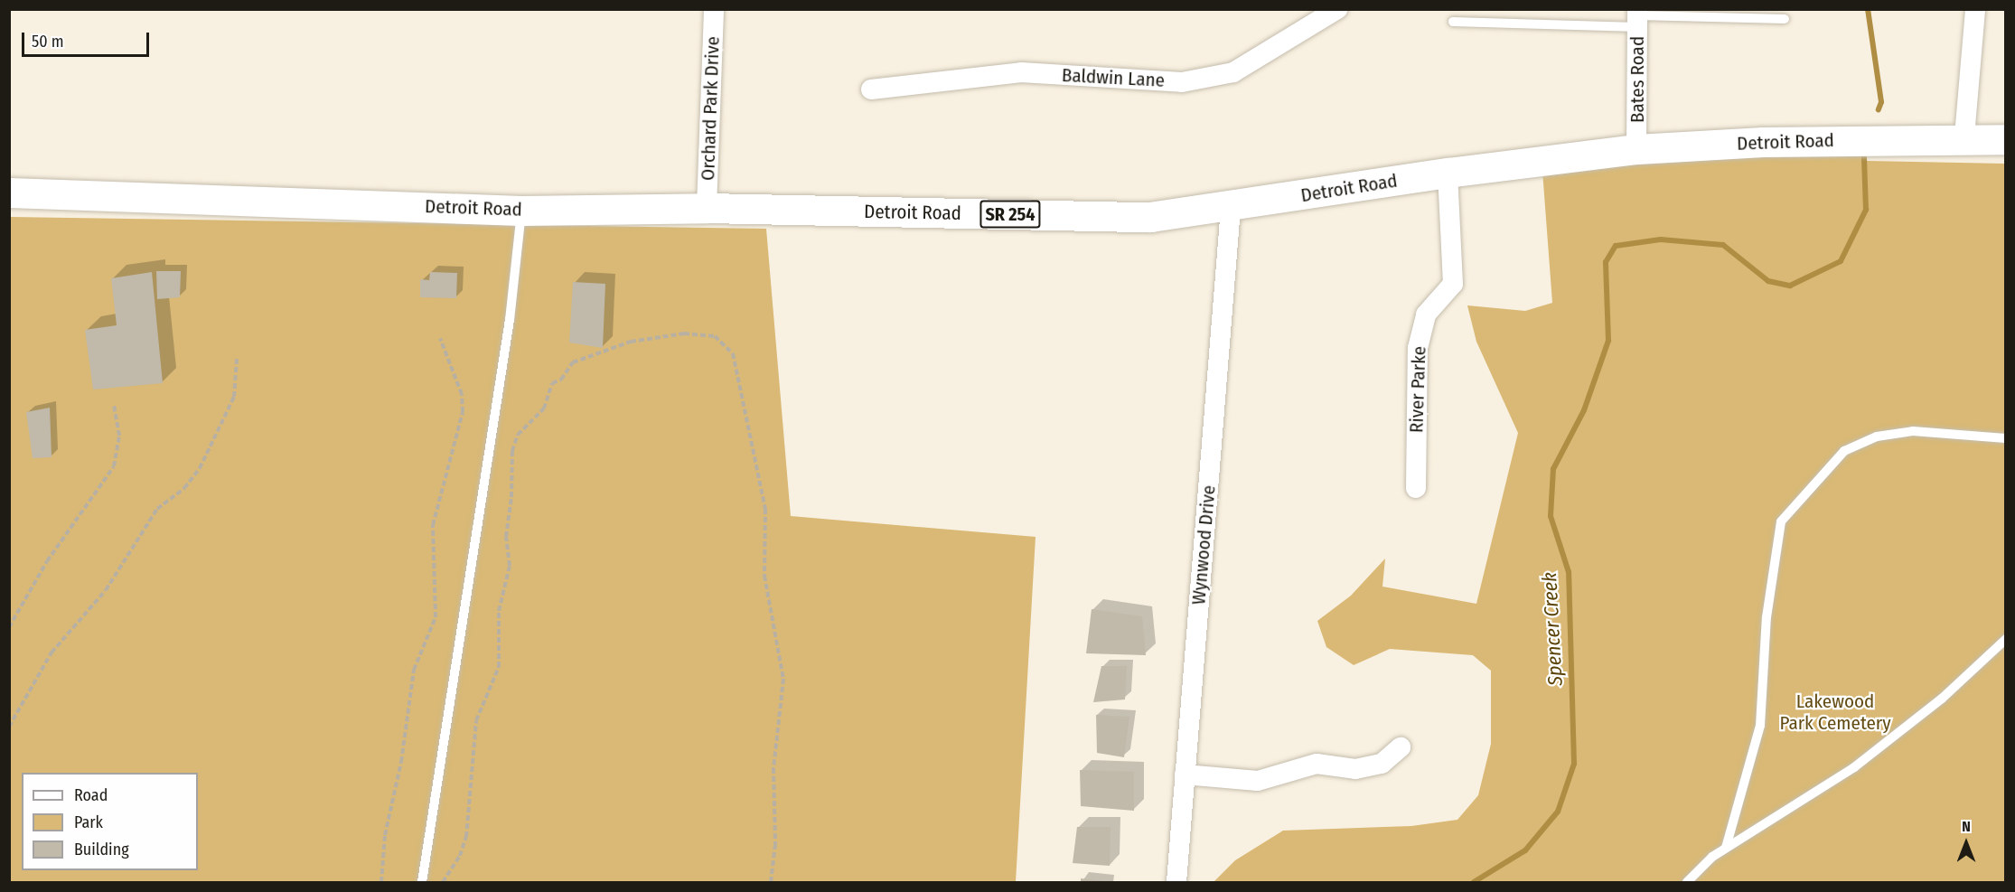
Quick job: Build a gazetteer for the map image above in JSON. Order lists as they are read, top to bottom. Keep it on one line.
{"streets":{"main road":["Detroit Road","SR 254"],"street":["Baldwin Lane","Bates Road","Orchard Park Drive","River Parke","Wynwood Drive"]},"crossings":[["Bates Road","Detroit Road"],["Orchard Park Drive","Detroit Road"],["Detroit Road","River Parke"],["Detroit Road","Wynwood Drive"]],"water":["Spencer Creek"],"parks":["Lakewood Park Cemetery"],"legend":["Road","Park","Building"],"scale_bar":"50 m","north":"top"}
